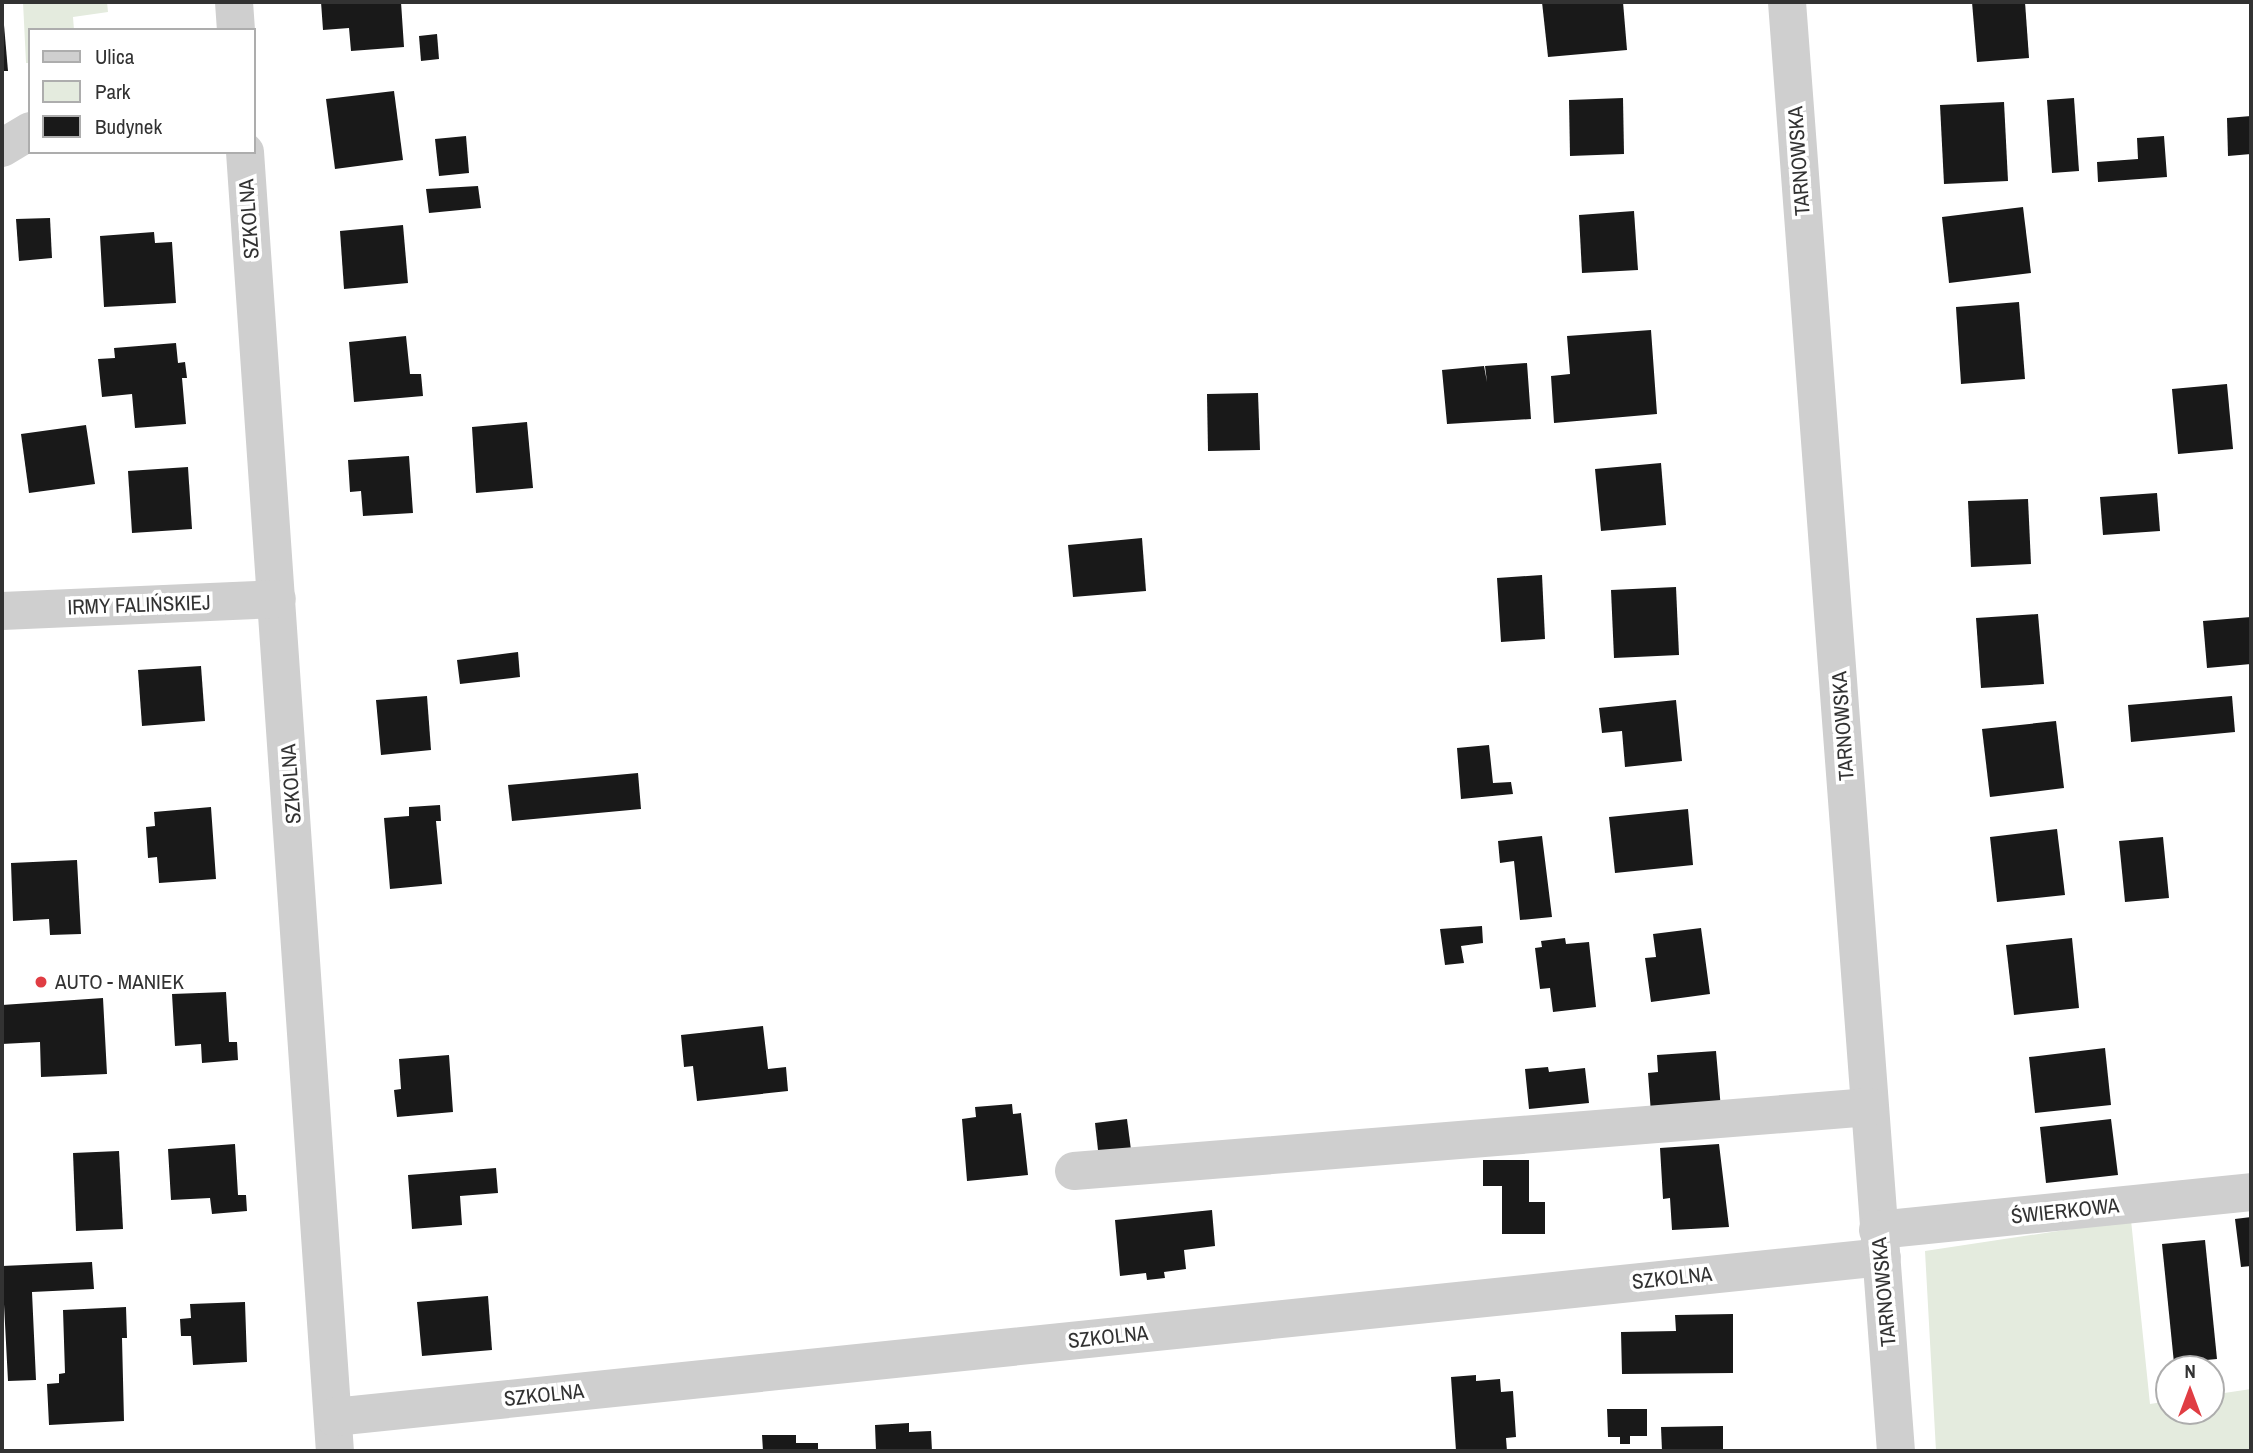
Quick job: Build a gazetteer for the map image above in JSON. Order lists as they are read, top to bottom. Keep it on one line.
{"streets":{"street":["TARNOWSKA","SZKOLNA","IRMY FALIŃSKIEJ","ŚWIERKOWA"]},"crossings":[["TARNOWSKA","SZKOLNA"],["TARNOWSKA","ŚWIERKOWA"],["SZKOLNA","IRMY FALIŃSKIEJ"],["SZKOLNA","ŚWIERKOWA"]],"places":["AUTO - MANIEK"],"legend":["Ulica","Park","Budynek"],"north":"top"}
